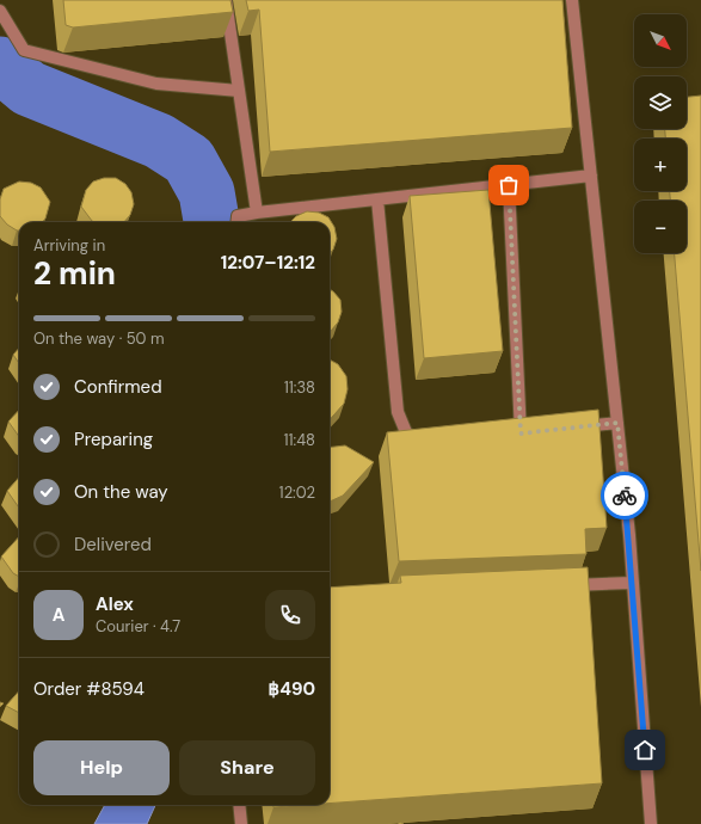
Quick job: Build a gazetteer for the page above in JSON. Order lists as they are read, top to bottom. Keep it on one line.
{"north":"bottom right","page":{"map_buttons":["+","−"],"heading":["2 min","Arriving in","12:07–12:12"],"panel":["Alex","Courier · 4.7","Order #8594","฿490"],"bar":"On the way · 50 m","list":[["Confirmed","11:38"],["Preparing","11:48"],["On the way","12:02"],"Delivered"],"round":"A","buttons":["Help","Share"]}}
